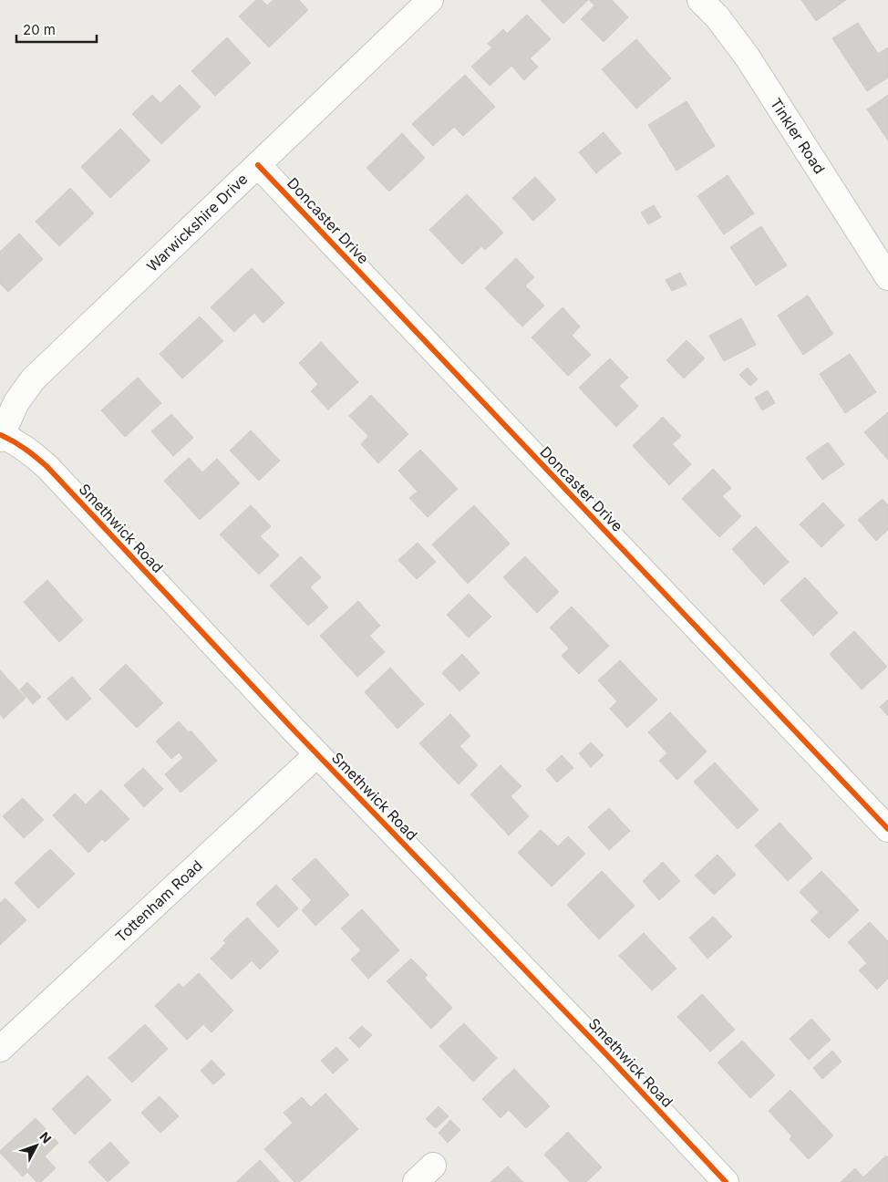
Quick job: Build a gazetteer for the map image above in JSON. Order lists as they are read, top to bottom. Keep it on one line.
{"streets":{"street":["Tinkler Road","Doncaster Drive","Warwickshire Drive","Smethwick Road","Tottenham Road"]},"crossings":[["Doncaster Drive","Warwickshire Drive"],["Warwickshire Drive","Smethwick Road"],["Smethwick Road","Tottenham Road"]],"scale_bar":"20 m","north":"top right"}
